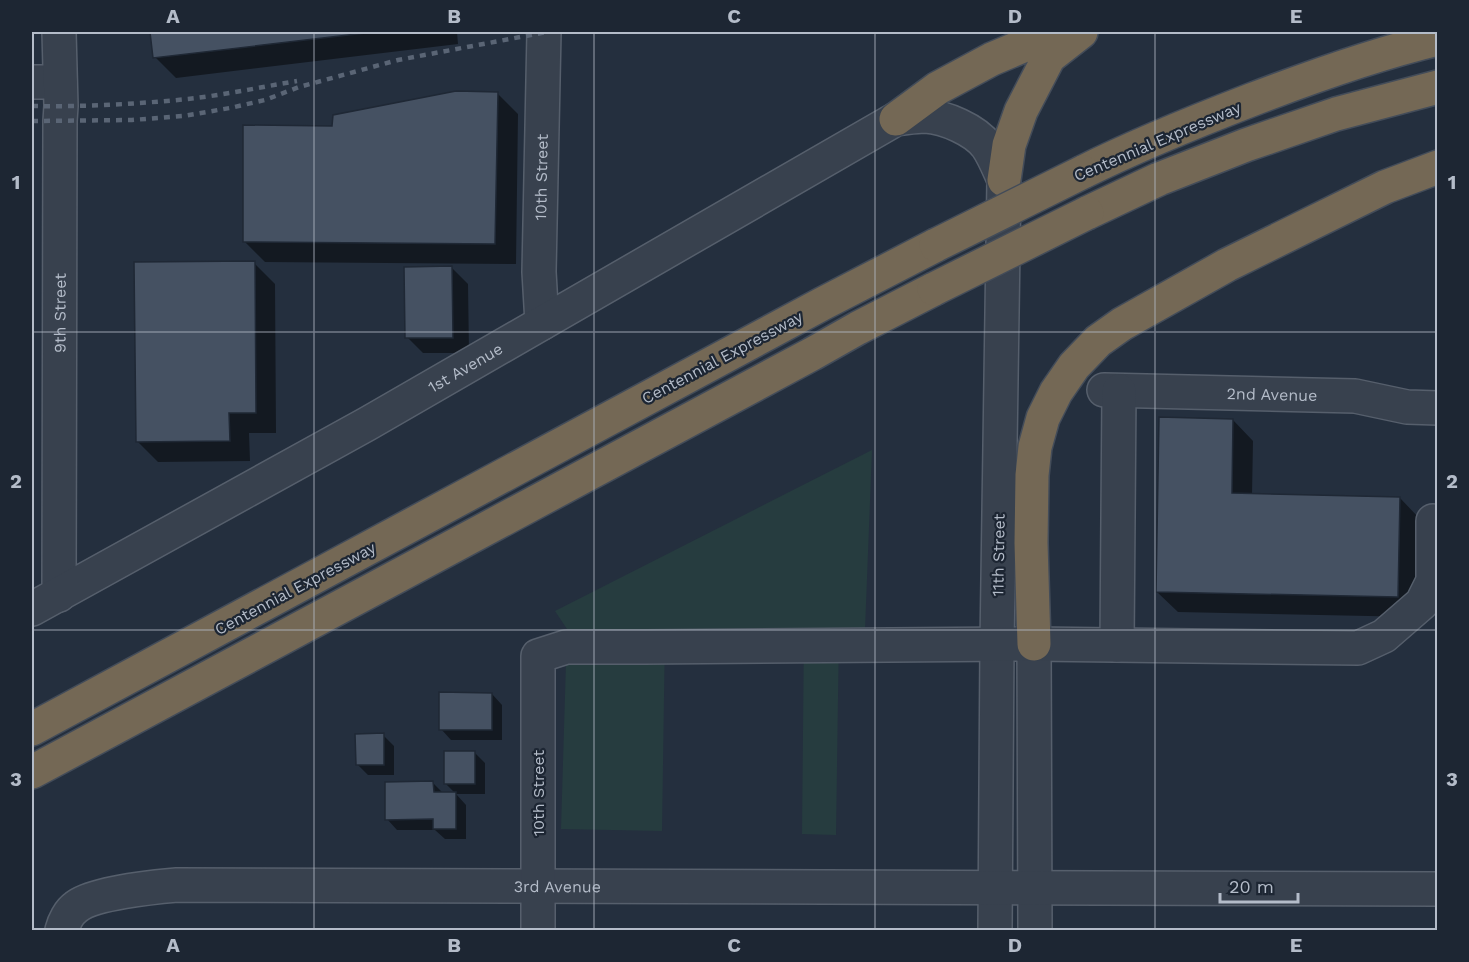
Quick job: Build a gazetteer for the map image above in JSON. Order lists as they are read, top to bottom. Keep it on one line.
{"streets":{"highway":["Centennial Expressway"],"street":["10th Street","9th Street","1st Avenue","2nd Avenue","11th Street","3rd Avenue"]},"crossings":[["10th Street","1st Avenue"],["10th Street","11th Street"],["10th Street","3rd Avenue"],["9th Street","1st Avenue"],["11th Street","3rd Avenue"]],"scale_bar":"20 m","grid":{"columns":["A","B","C","D","E"],"rows":["1","2","3"]}}
